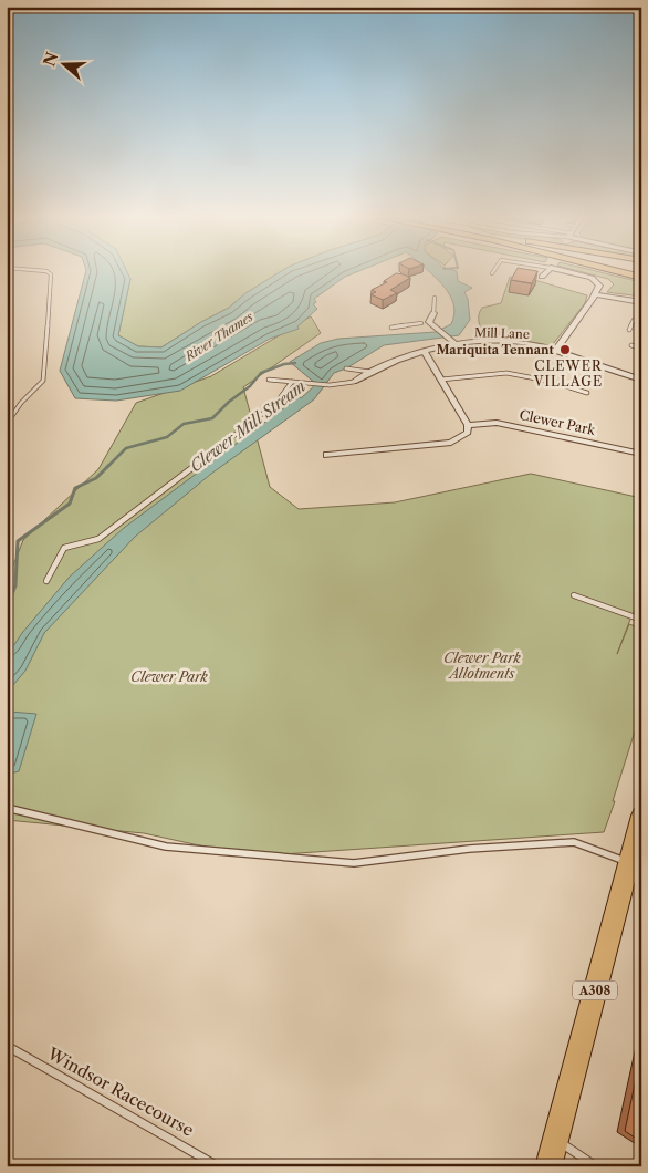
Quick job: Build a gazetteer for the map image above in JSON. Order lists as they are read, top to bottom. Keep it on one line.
{"streets":{"main road":["A308"],"street":["Mill Lane","Clewer Park"],"lane":["Windsor Racecourse"]},"districts":["CLEWER VILLAGE"],"water":["River Thames","Clewer Mill Stream"],"parks":["Clewer Park Allotments","Clewer Park"],"places":["Mariquita Tennant"],"north":"left"}
